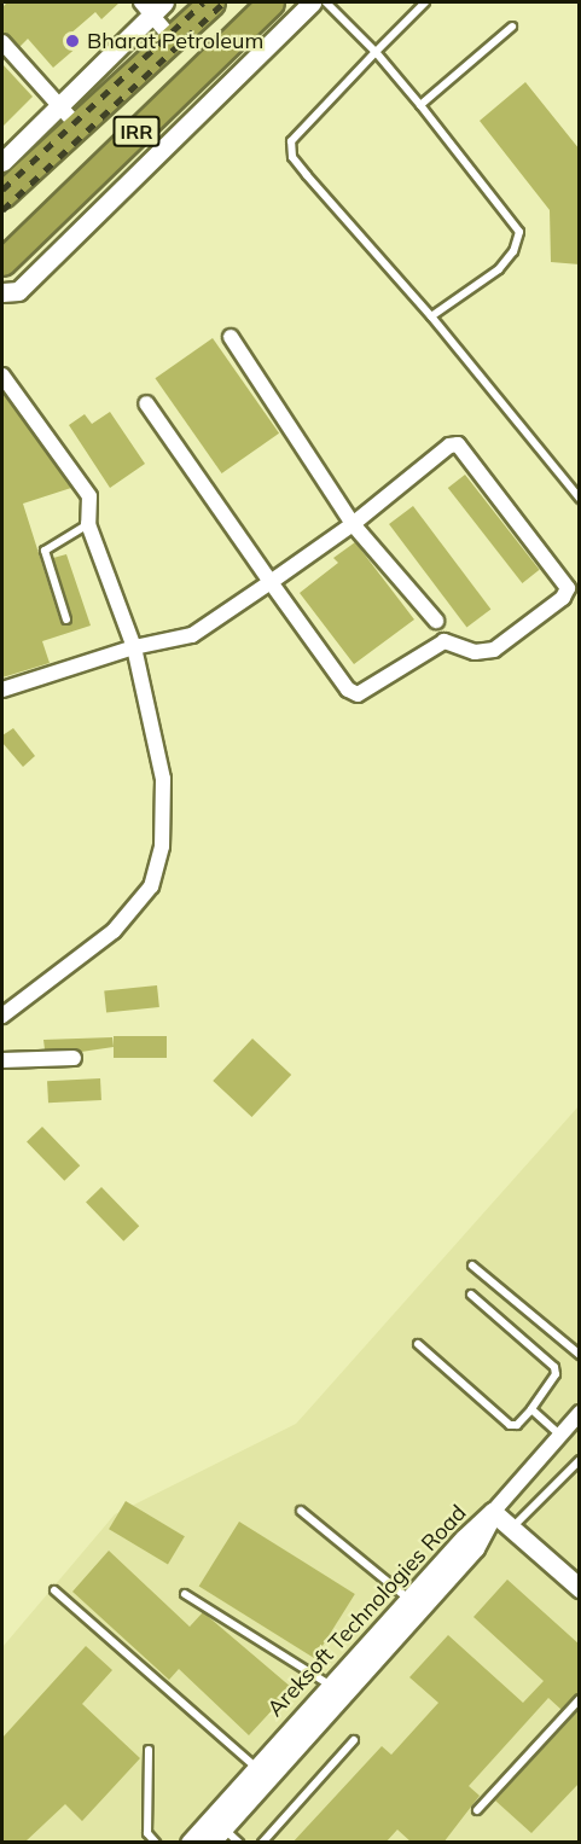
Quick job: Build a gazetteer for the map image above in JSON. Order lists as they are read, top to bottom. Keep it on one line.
{"streets":{"highway":["IRR"],"street":["Areksoft Technologies Road"]},"places":["Bharat Petroleum"]}
